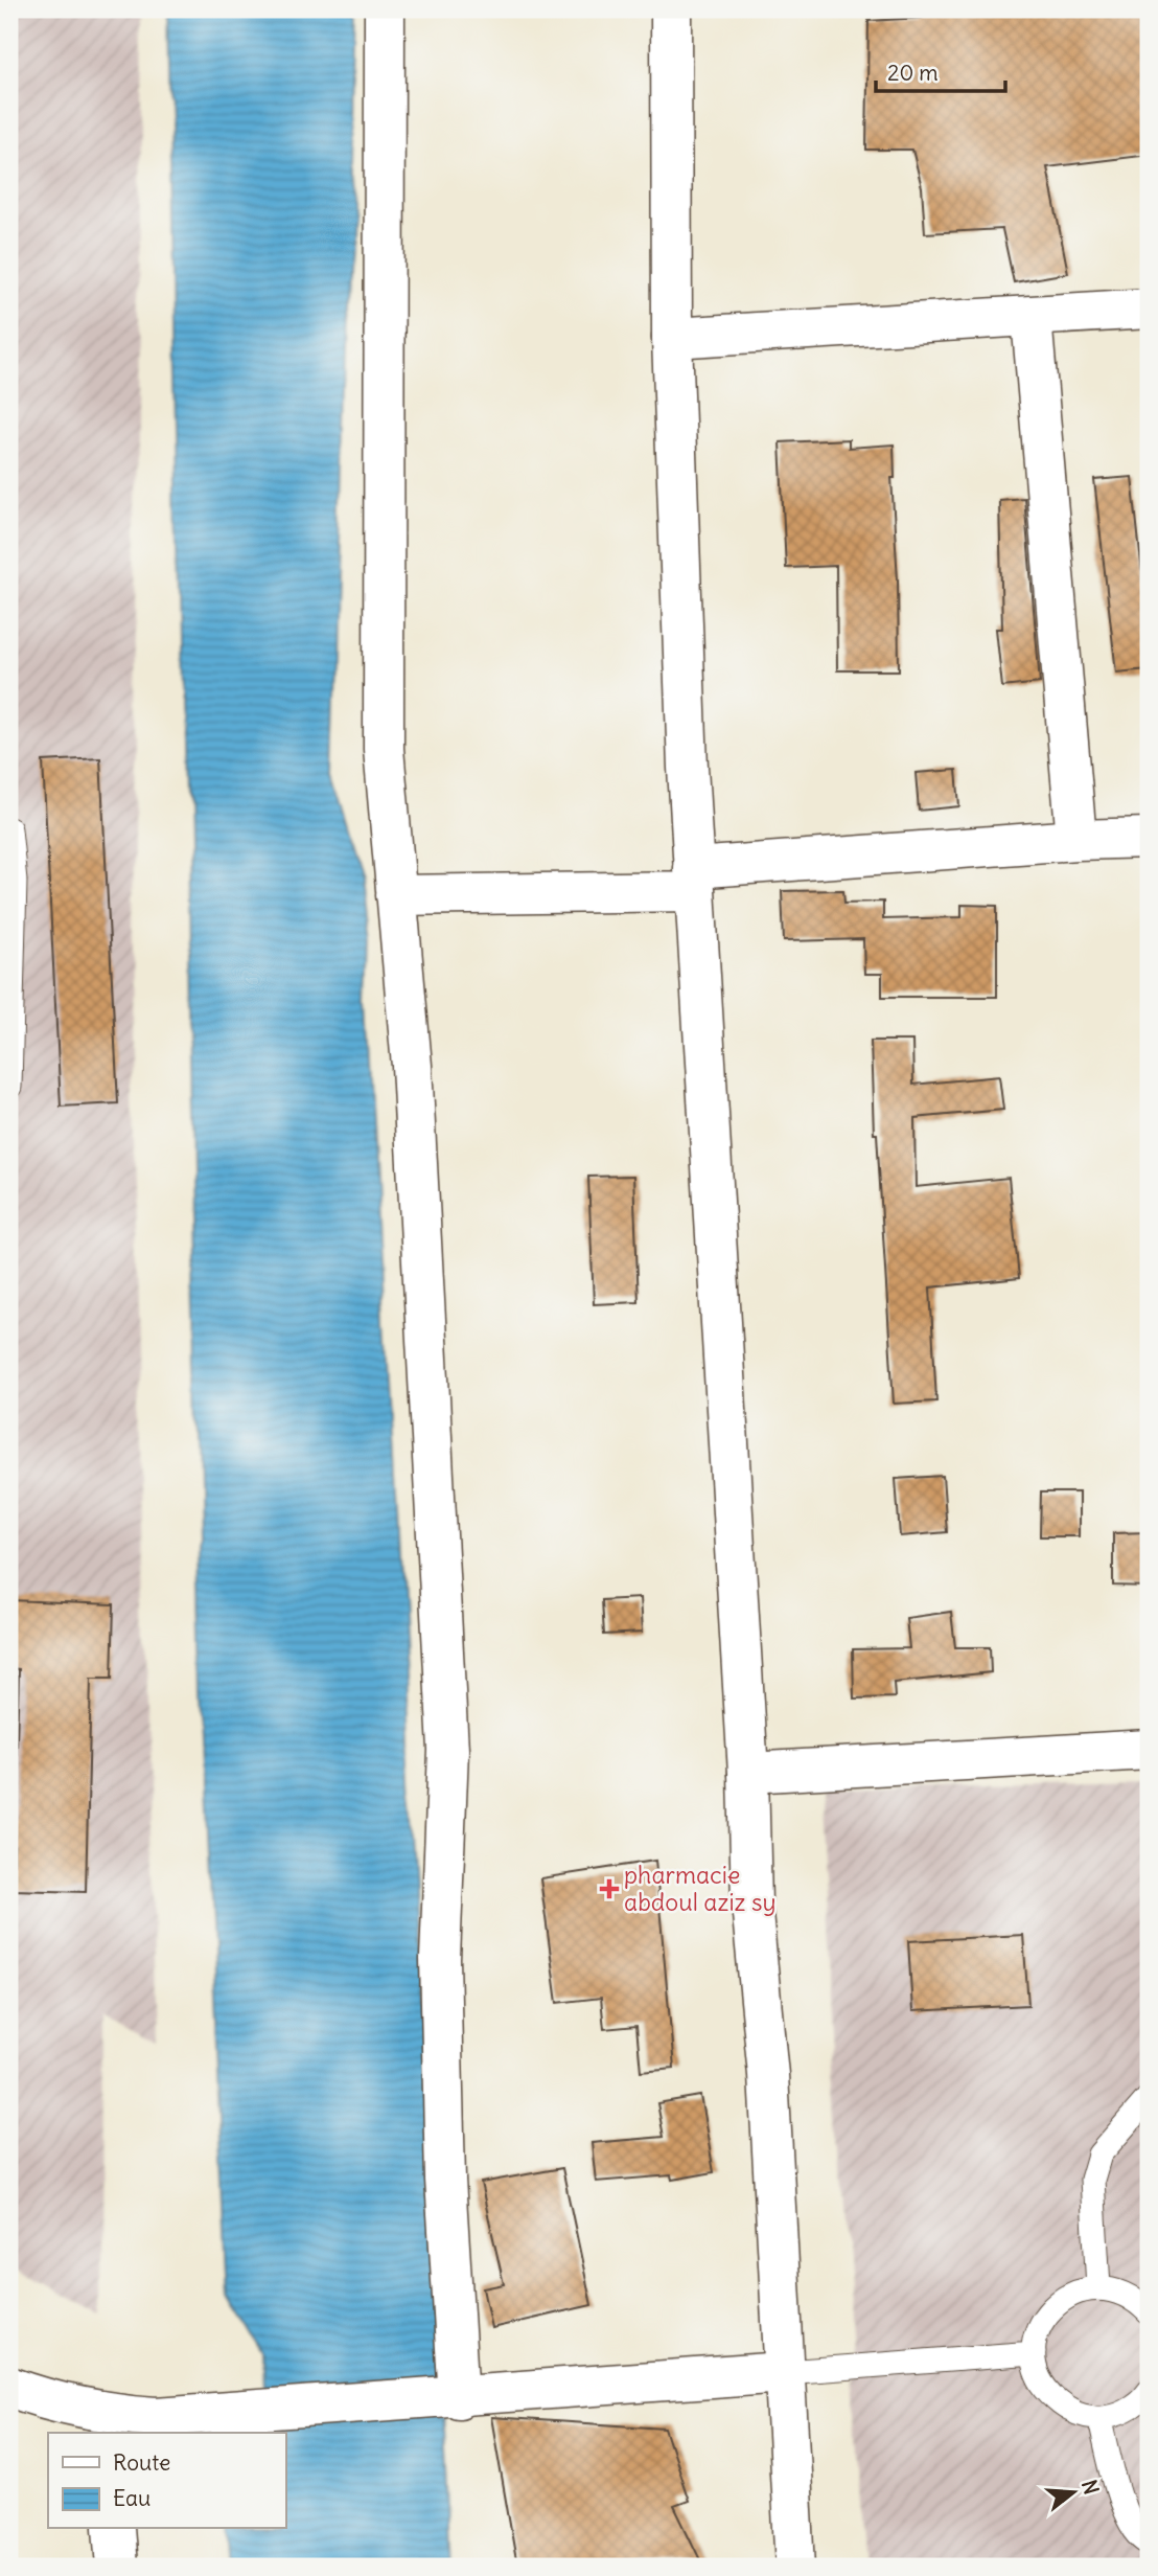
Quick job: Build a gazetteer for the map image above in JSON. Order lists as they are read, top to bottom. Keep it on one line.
{"places":{"health":["pharmacie abdoul aziz sy"]},"legend":["Route","Eau"],"scale_bar":"20 m","north":"right"}
